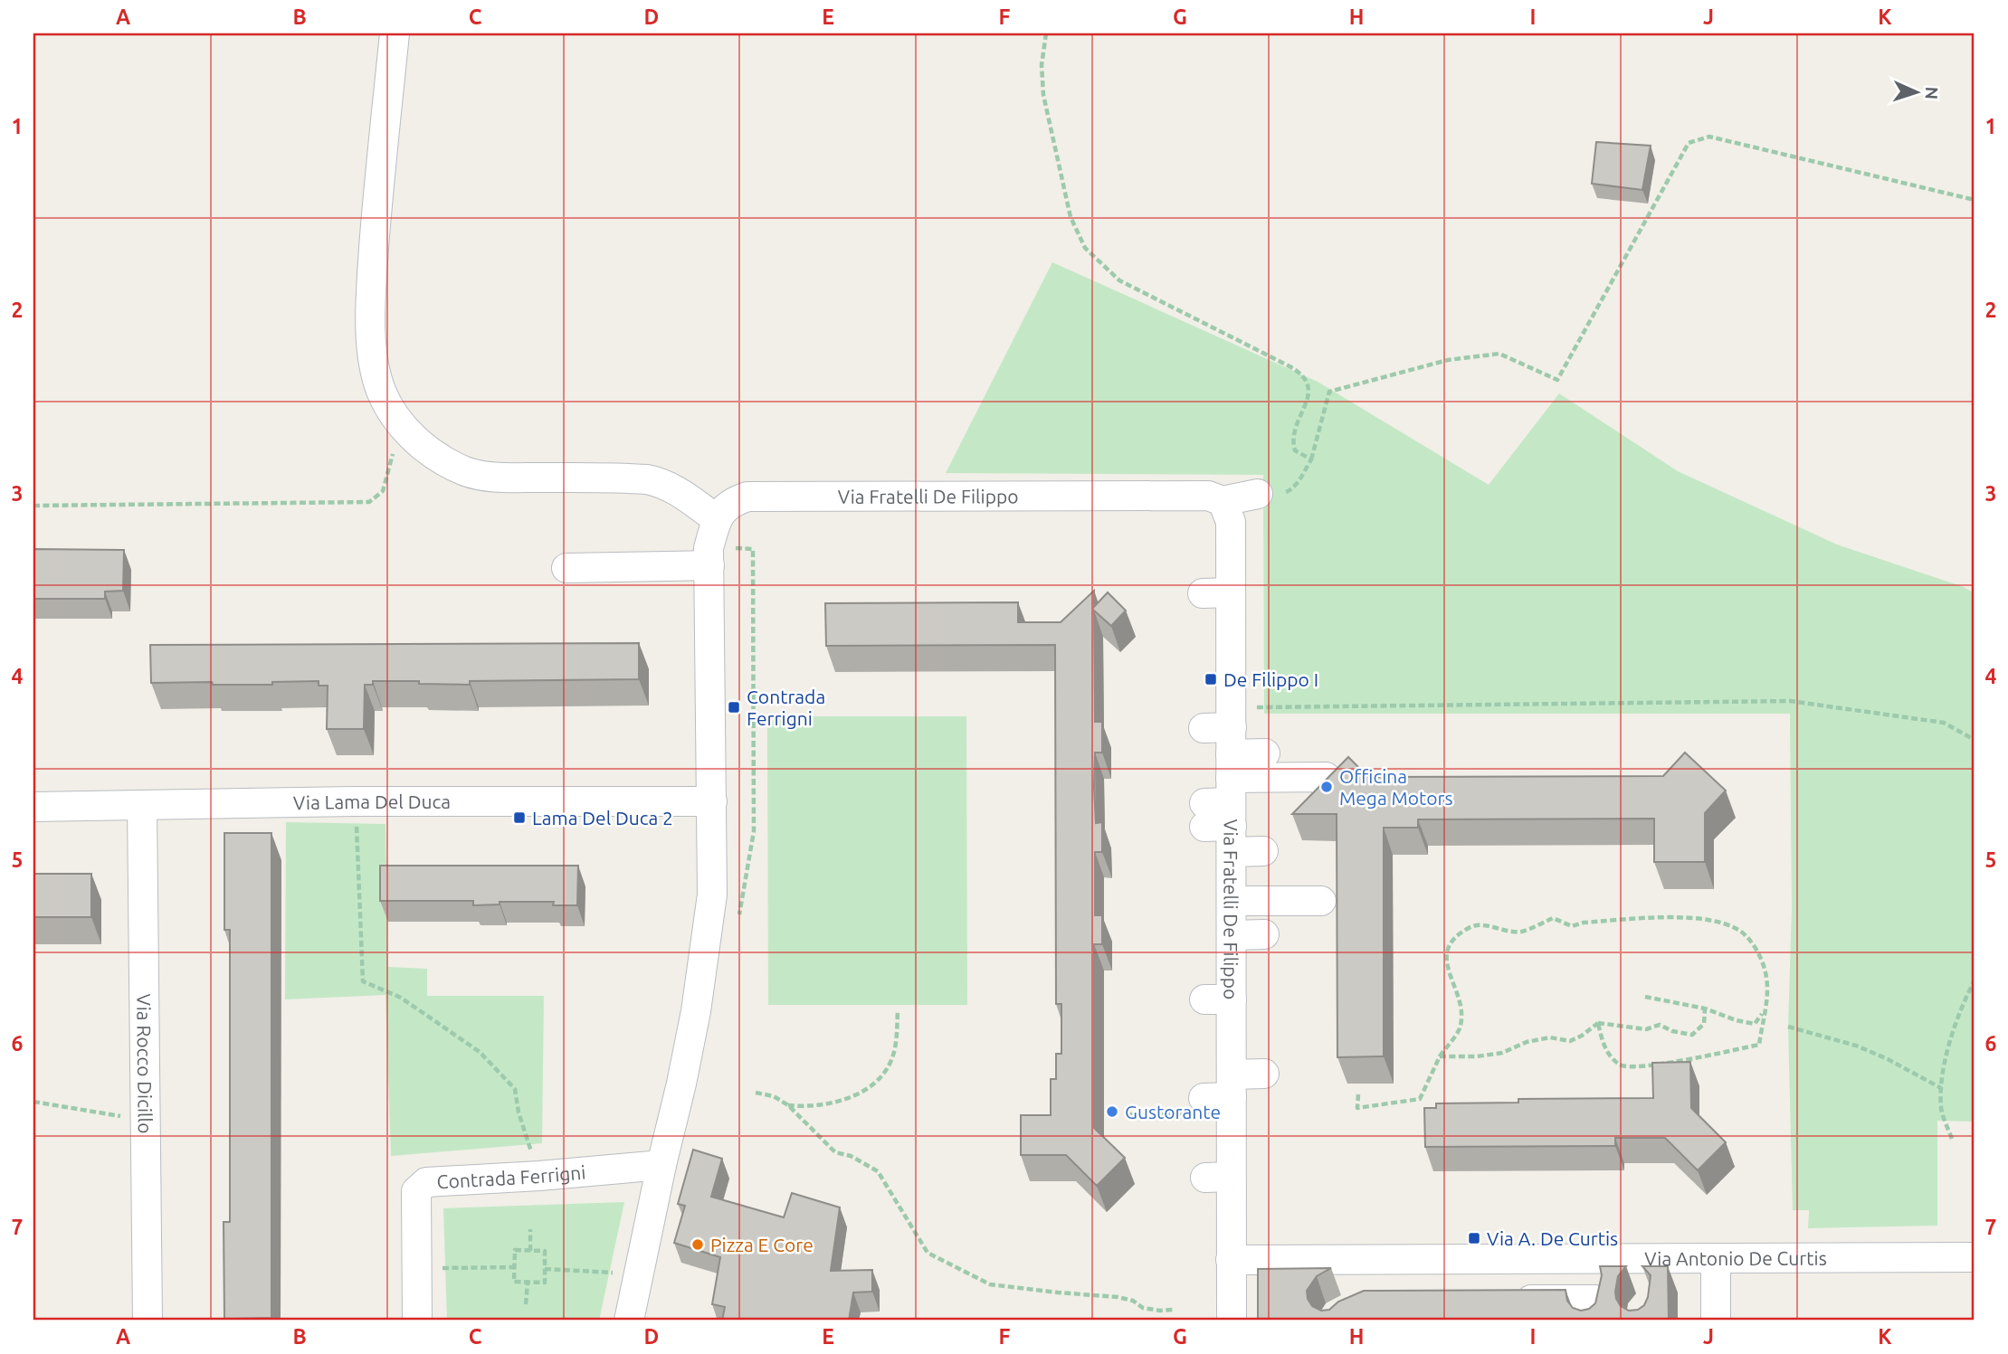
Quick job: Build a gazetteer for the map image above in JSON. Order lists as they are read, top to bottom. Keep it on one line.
{"streets":{"street":["Via Fratelli De Filippo","Via Lama Del Duca","Via Rocco Dicillo","Contrada Ferrigni","Via Antonio De Curtis"]},"crossings":[["Via Fratelli De Filippo","Via Antonio De Curtis"],["Via Lama Del Duca","Via Rocco Dicillo"]],"places":{"transit":["De Filippo I","Contrada Ferrigni","Lama Del Duca 2","Via A. De Curtis"],"other":["Officina Mega Motors","Gustorante","Pizza E Core"]},"north":"right","grid":{"columns":["A","B","C","D","E","F","G","H","I","J","K"],"rows":["1","2","3","4","5","6","7"]}}
